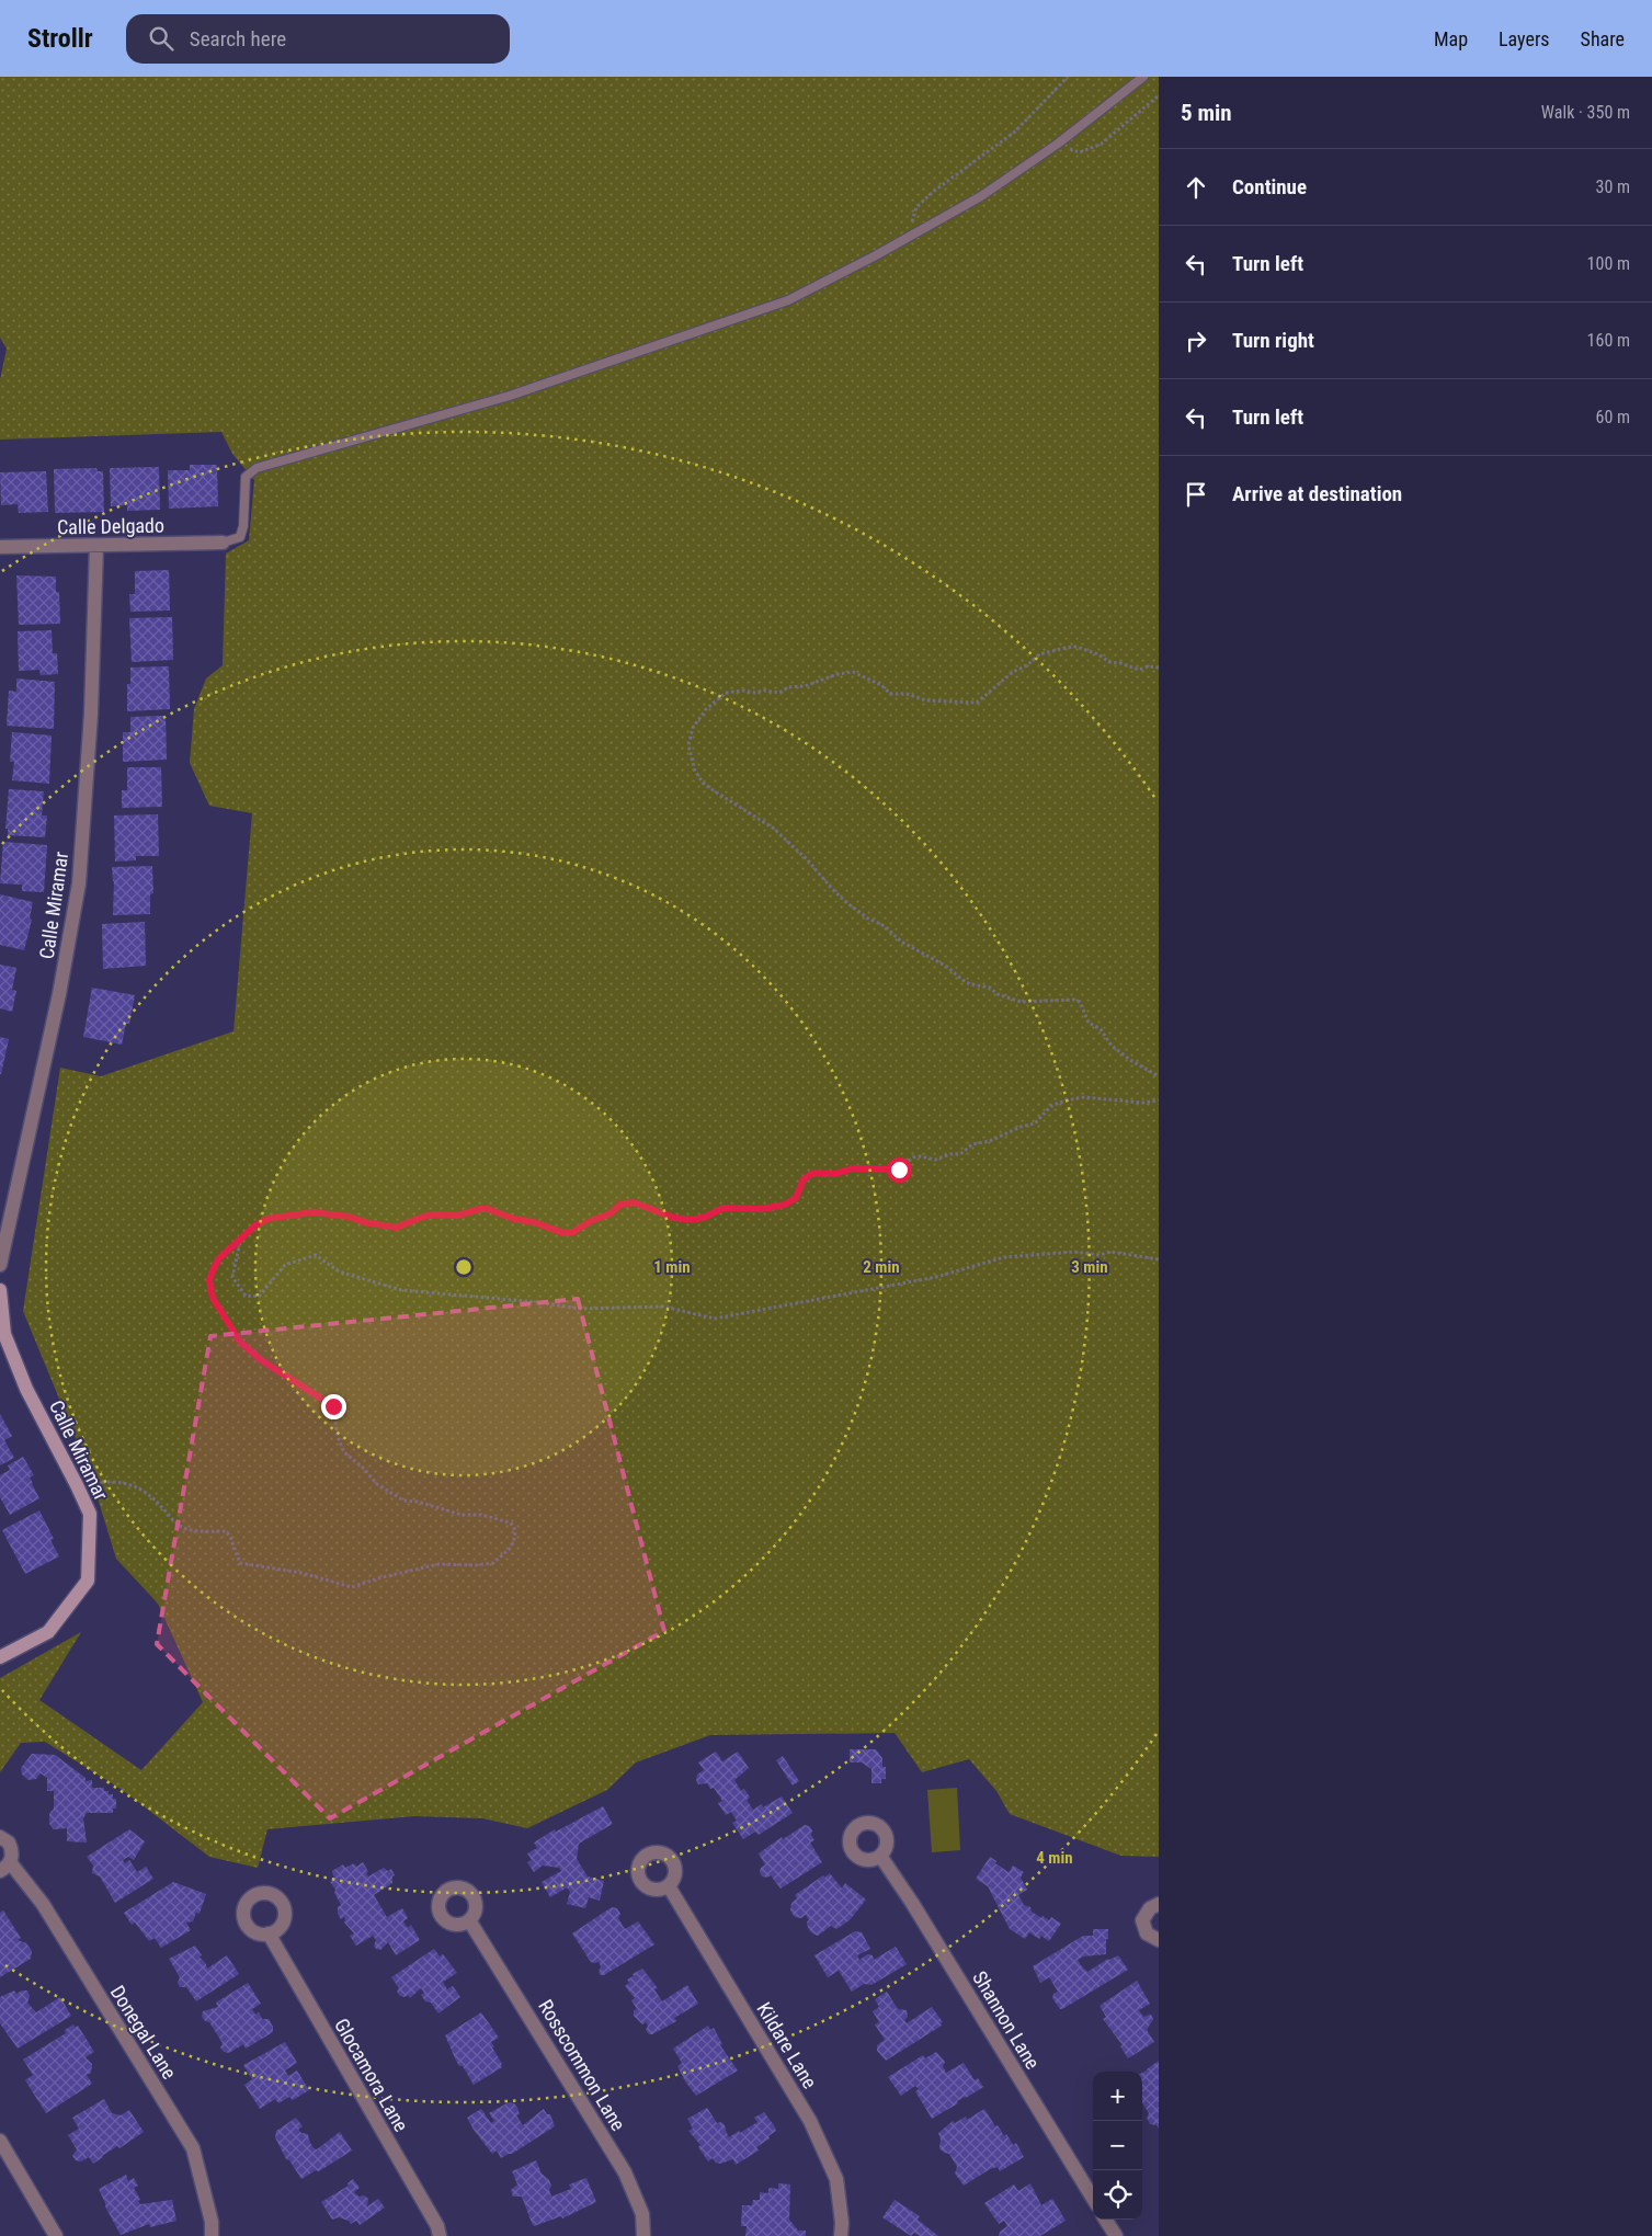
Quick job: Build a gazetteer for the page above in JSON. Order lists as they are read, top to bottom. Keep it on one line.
{"streets":{"street":["Calle Delgado","Calle Miramar","Shannon Lane","Donegal Lane","Kildare Lane","Rosscommon Lane","Glocamora Lane"]},"crossings":[["Calle Delgado","Calle Miramar"]],"page":{"header":"Strollr","search":"Search here","nav":["Map","Layers","Share"],"heading":["5 min","Walk · 350 m"],"list":[["Continue","30 m"],["Turn left","100 m"],["Turn right","160 m"],["Turn left","60 m"],"Arrive at destination"],"map_buttons":["+","−"]},"rings":["1 min","2 min","3 min","4 min"]}
